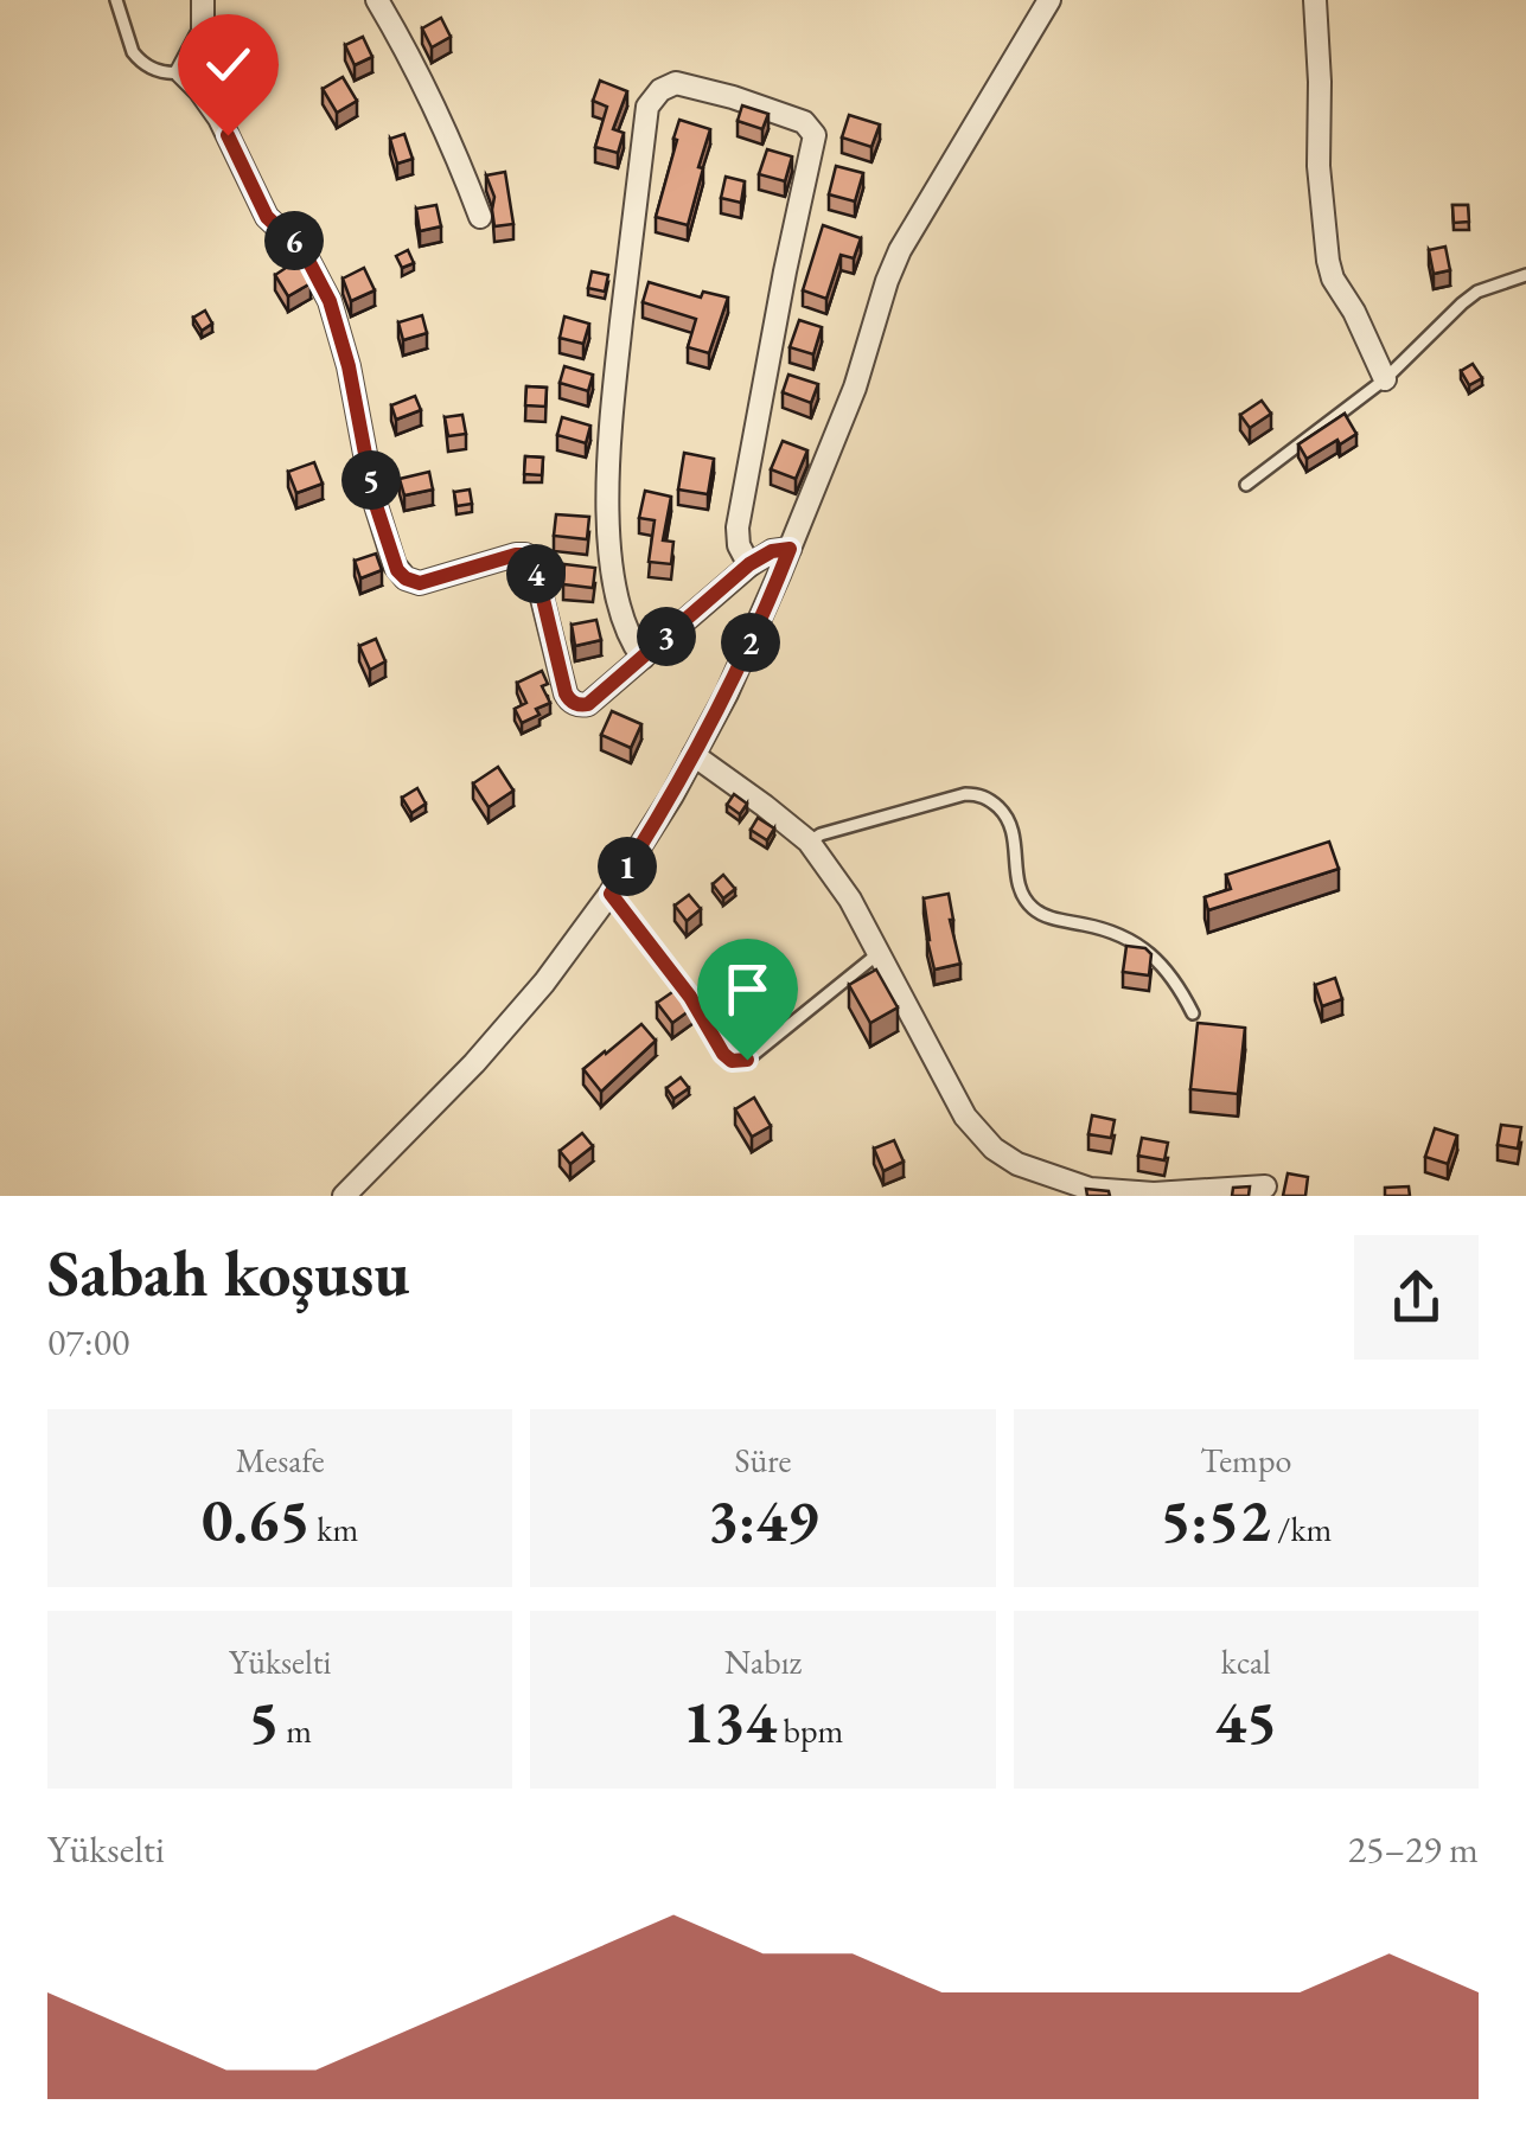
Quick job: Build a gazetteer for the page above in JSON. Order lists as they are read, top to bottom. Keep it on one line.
{"page":{"pins":["6","5","4","3","2","1"],"heading":["Sabah koşusu","07:00"],"stats":[["Mesafe","0.65 km"],["Süre","3:49"],["Tempo","5:52 /km"],["Yükselti","5 m"],["Nabız","134 bpm"],["kcal","45"]],"chart":["Yükselti","25–29 m"]}}
